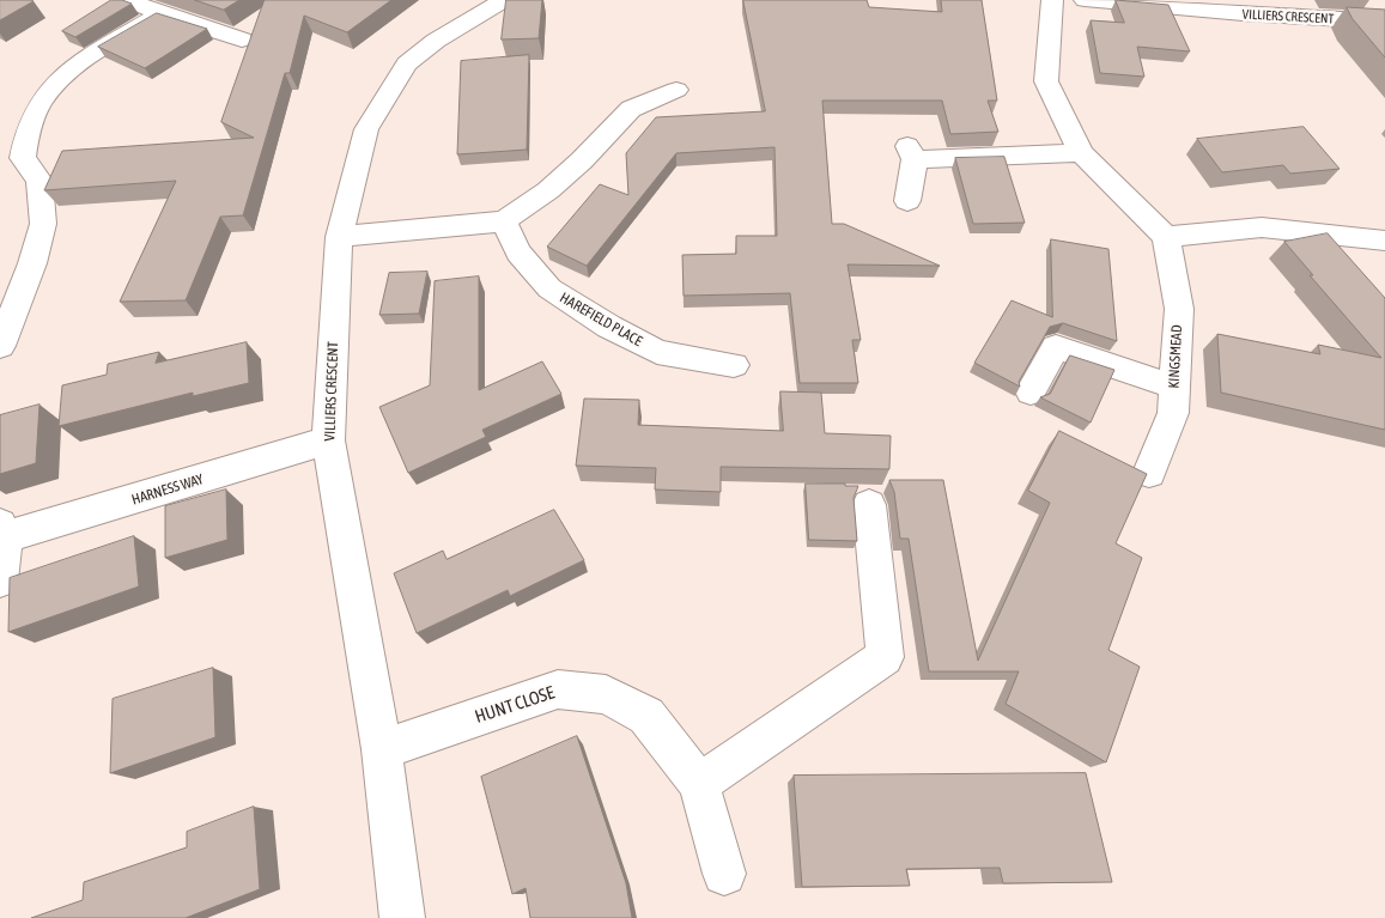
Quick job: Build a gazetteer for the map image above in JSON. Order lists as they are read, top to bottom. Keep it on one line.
{"streets":{"street":["VILLIERS CRESCENT","HAREFIELD PLACE","KINGSMEAD","HARNESS WAY","HUNT CLOSE"]},"crossings":[["VILLIERS CRESCENT","HARNESS WAY"],["VILLIERS CRESCENT","HUNT CLOSE"]]}
